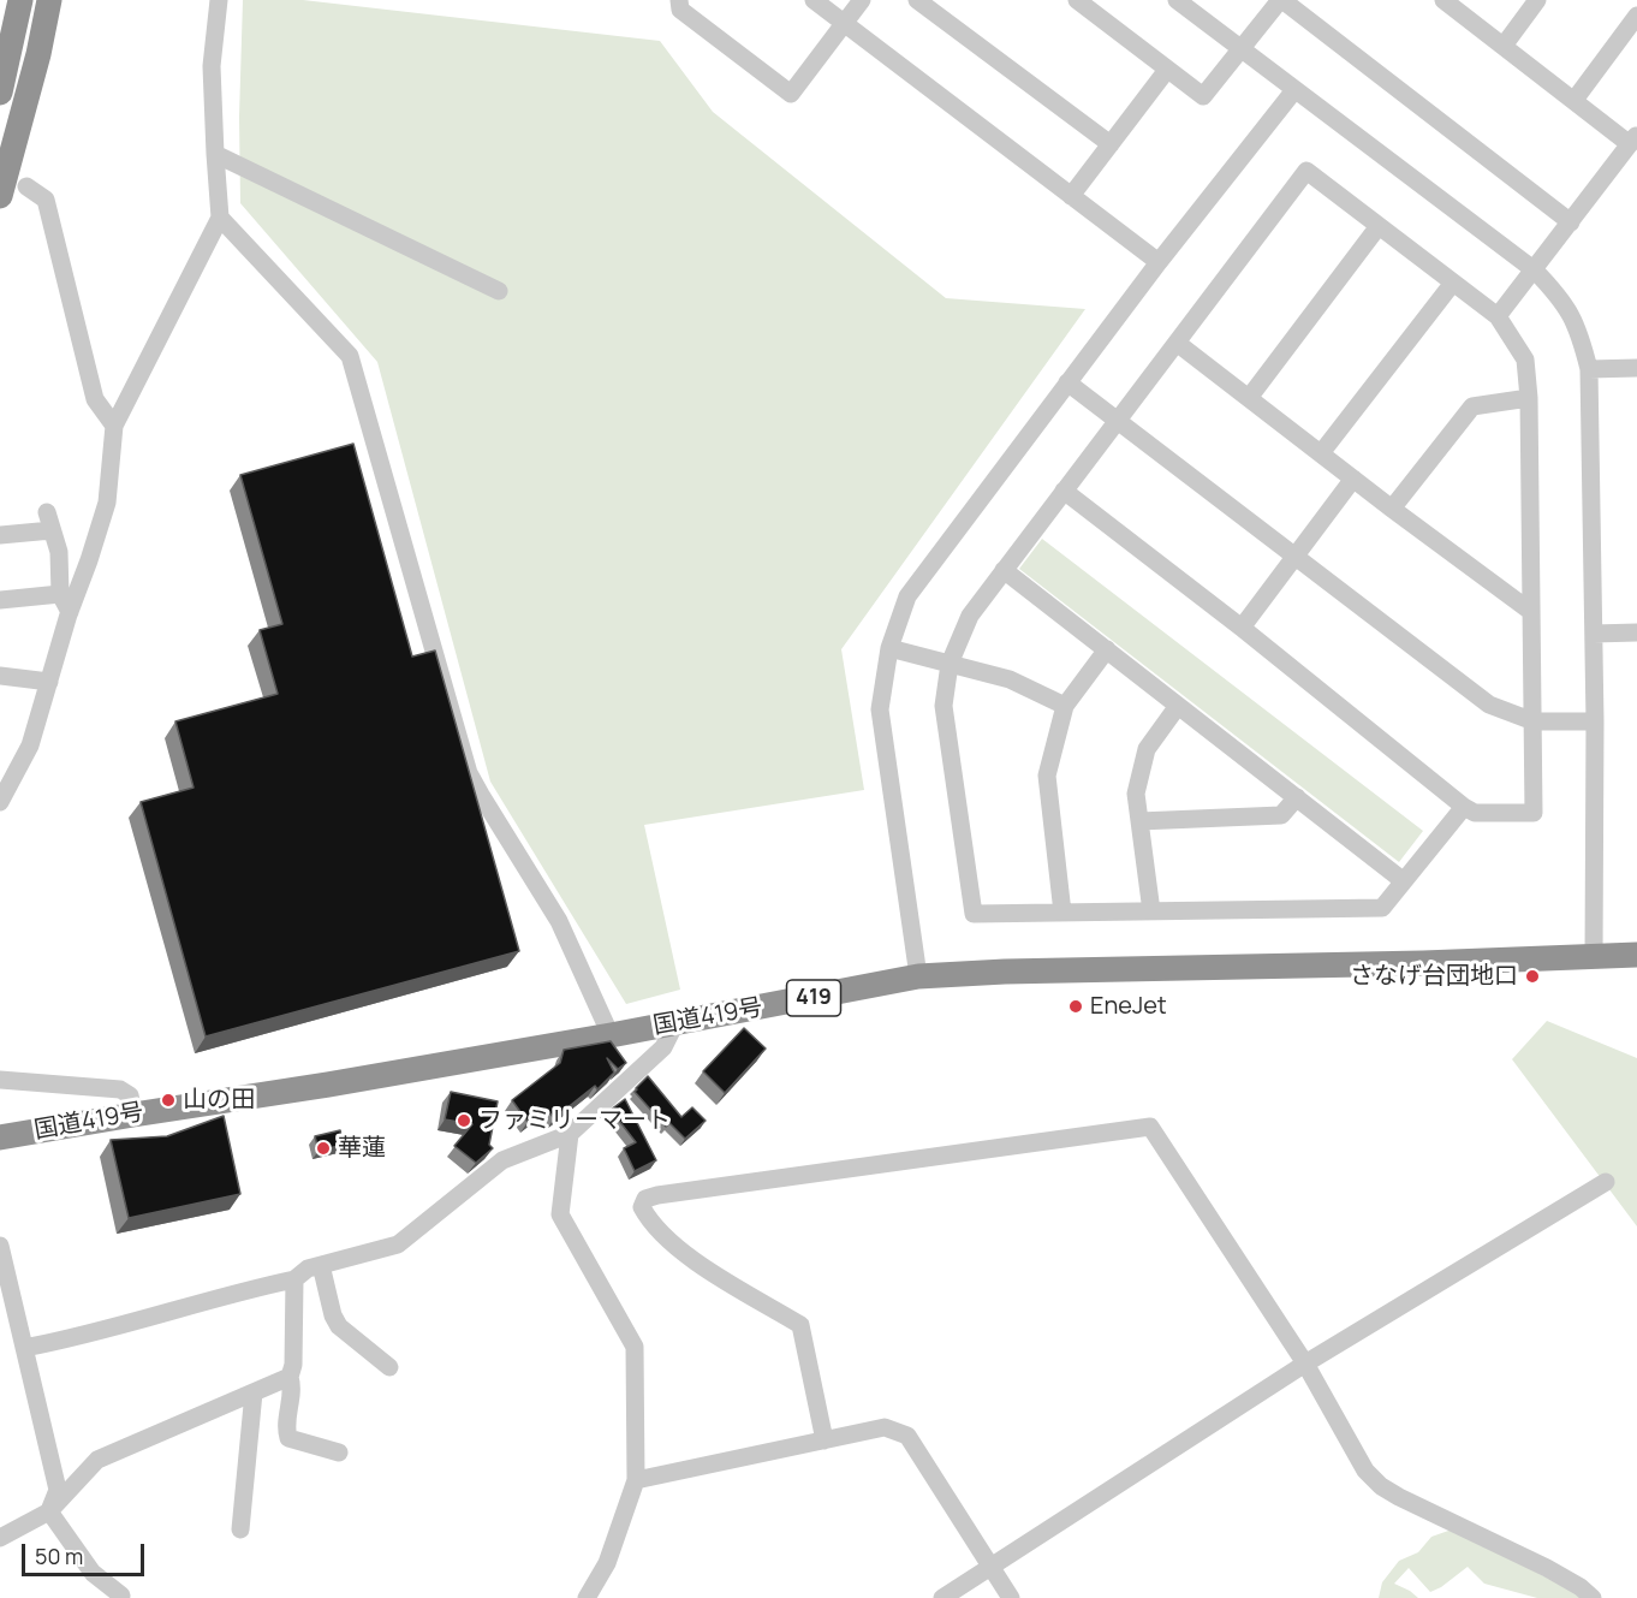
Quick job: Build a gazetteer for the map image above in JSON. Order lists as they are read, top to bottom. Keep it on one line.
{"streets":{"highway":["419","国道419号"]},"places":["さなげ台団地口","EneJet","山の田","ファミリーマート","華蓮"],"scale_bar":"50 m"}
